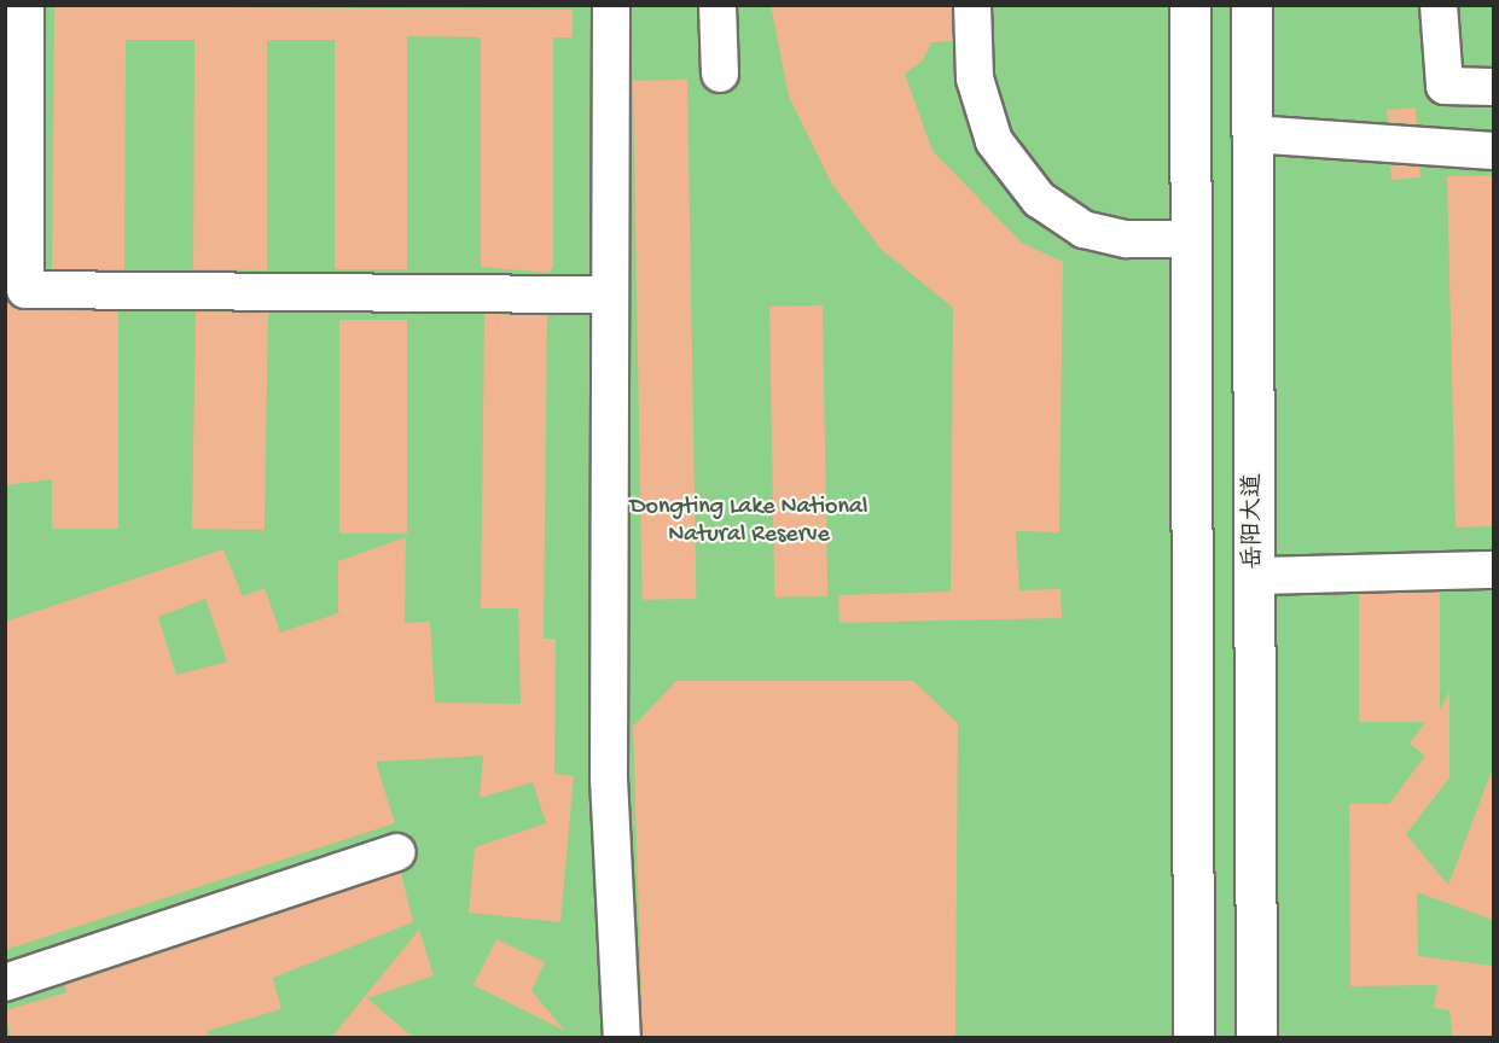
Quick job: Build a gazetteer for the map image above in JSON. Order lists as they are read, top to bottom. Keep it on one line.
{"streets":{"main road":["岳阳大道"]},"parks":["Dongting Lake National Natural Reserve"]}
